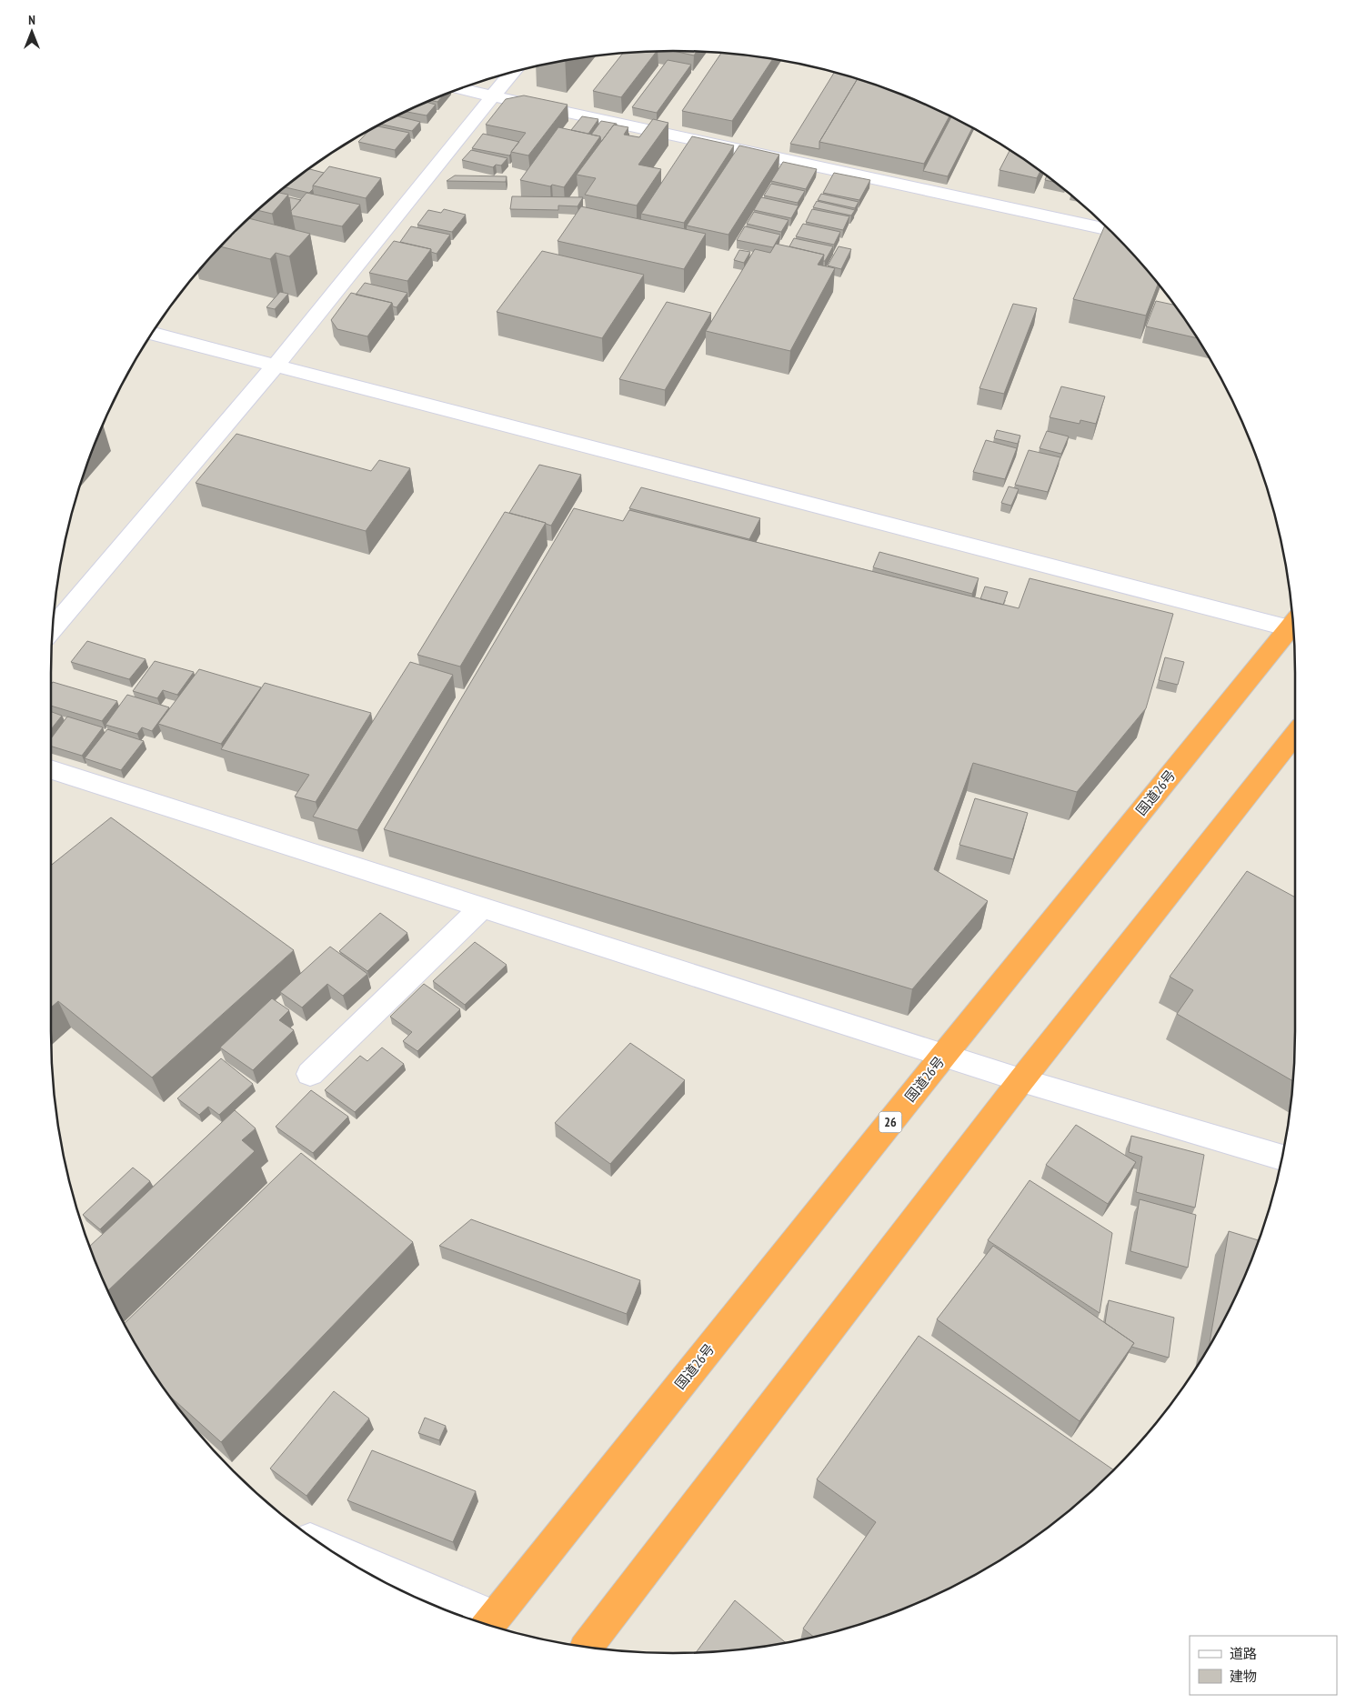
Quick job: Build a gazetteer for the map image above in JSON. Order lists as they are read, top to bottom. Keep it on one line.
{"streets":{"highway":["国道26号","26"]},"legend":["道路","建物"],"north":"top"}
